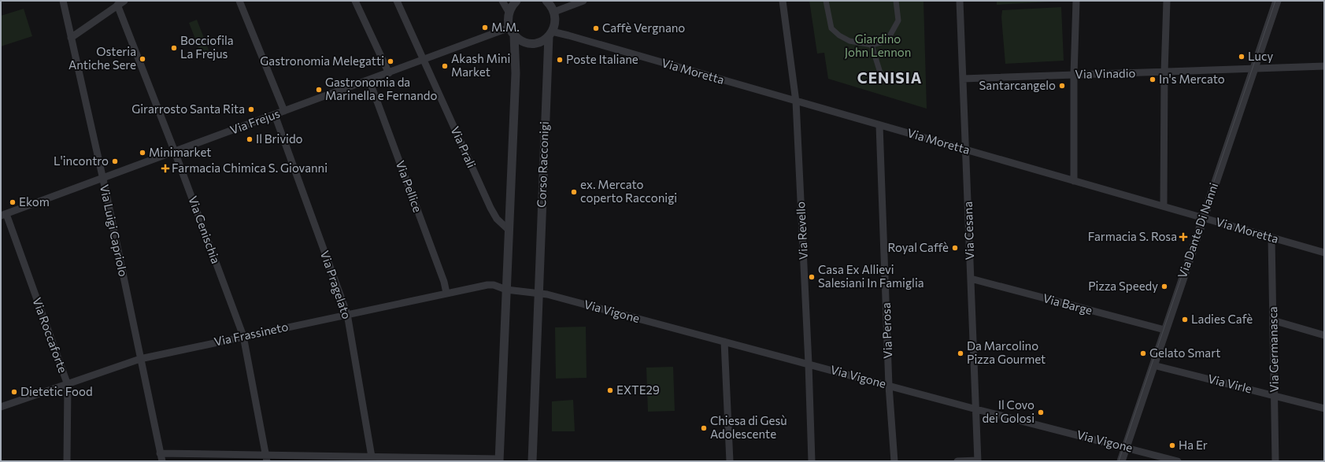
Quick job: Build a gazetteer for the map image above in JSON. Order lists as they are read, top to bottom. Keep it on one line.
{"streets":{"street":["Via Moretta","Via Vinadio","Via Frejus","Via Prali","Corso Racconigi","Via Pellice","Via Cenischia","Via Luigi Capriolo","Via Revello","Via Cesana","Via Dante Di Nanni","Via Pragelato","Via Barge","Via Vigone","Via Perosa","Via Frassineto","Via Roccaforte","Via Germanasca","Via Virle"]},"crossings":[["Via Moretta","Corso Racconigi"],["Via Moretta","Via Revello"],["Via Moretta","Via Cesana"],["Via Moretta","Via Dante Di Nanni"],["Via Moretta","Via Perosa"],["Via Moretta","Via Germanasca"],["Via Vinadio","Via Cesana"],["Via Vinadio","Via Dante Di Nanni"],["Via Frejus","Via Prali"],["Via Frejus","Via Pellice"],["Via Frejus","Via Cenischia"],["Via Frejus","Via Luigi Capriolo"],["Via Frejus","Via Pragelato"],["Via Frejus","Via Roccaforte"],["Corso Racconigi","Via Vigone"],["Via Pellice","Via Frassineto"],["Via Cenischia","Via Frassineto"],["Via Luigi Capriolo","Via Frassineto"],["Via Revello","Via Vigone"],["Via Cesana","Via Barge"],["Via Cesana","Via Vigone"],["Via Dante Di Nanni","Via Barge"],["Via Dante Di Nanni","Via Vigone"],["Via Dante Di Nanni","Via Virle"],["Via Pragelato","Via Frassineto"],["Via Vigone","Via Perosa"],["Via Frassineto","Via Roccaforte"],["Via Germanasca","Via Virle"]],"districts":["CENISIA"],"parks":["Giardino John Lennon"],"places":{"other":["M.M.","Caffè Vergnano","Bocciofila La Frejus","Lucy","Osteria Antiche Sere","Poste Italiane","Gastronomia Melegatti","Akash Mini Market","In's Mercato","Santarcangelo","Gastronomia da Marinella e Fernando","Girarrosto Santa Rita","Il Brivido","Minimarket","L'incontro","ex. Mercato coperto Racconigi","Ekom","Royal Caffè","Casa Ex Allievi Salesiani In Famiglia","Pizza Speedy","Ladies Cafè","Da Marcolino Pizza Gourmet","Gelato Smart","EXTE29","Dietetic Food","Il Covo dei Golosi","Chiesa di Gesù Adolescente","Ha Er"],"health":["Farmacia Chimica S. Giovanni","Farmacia S. Rosa"]}}
